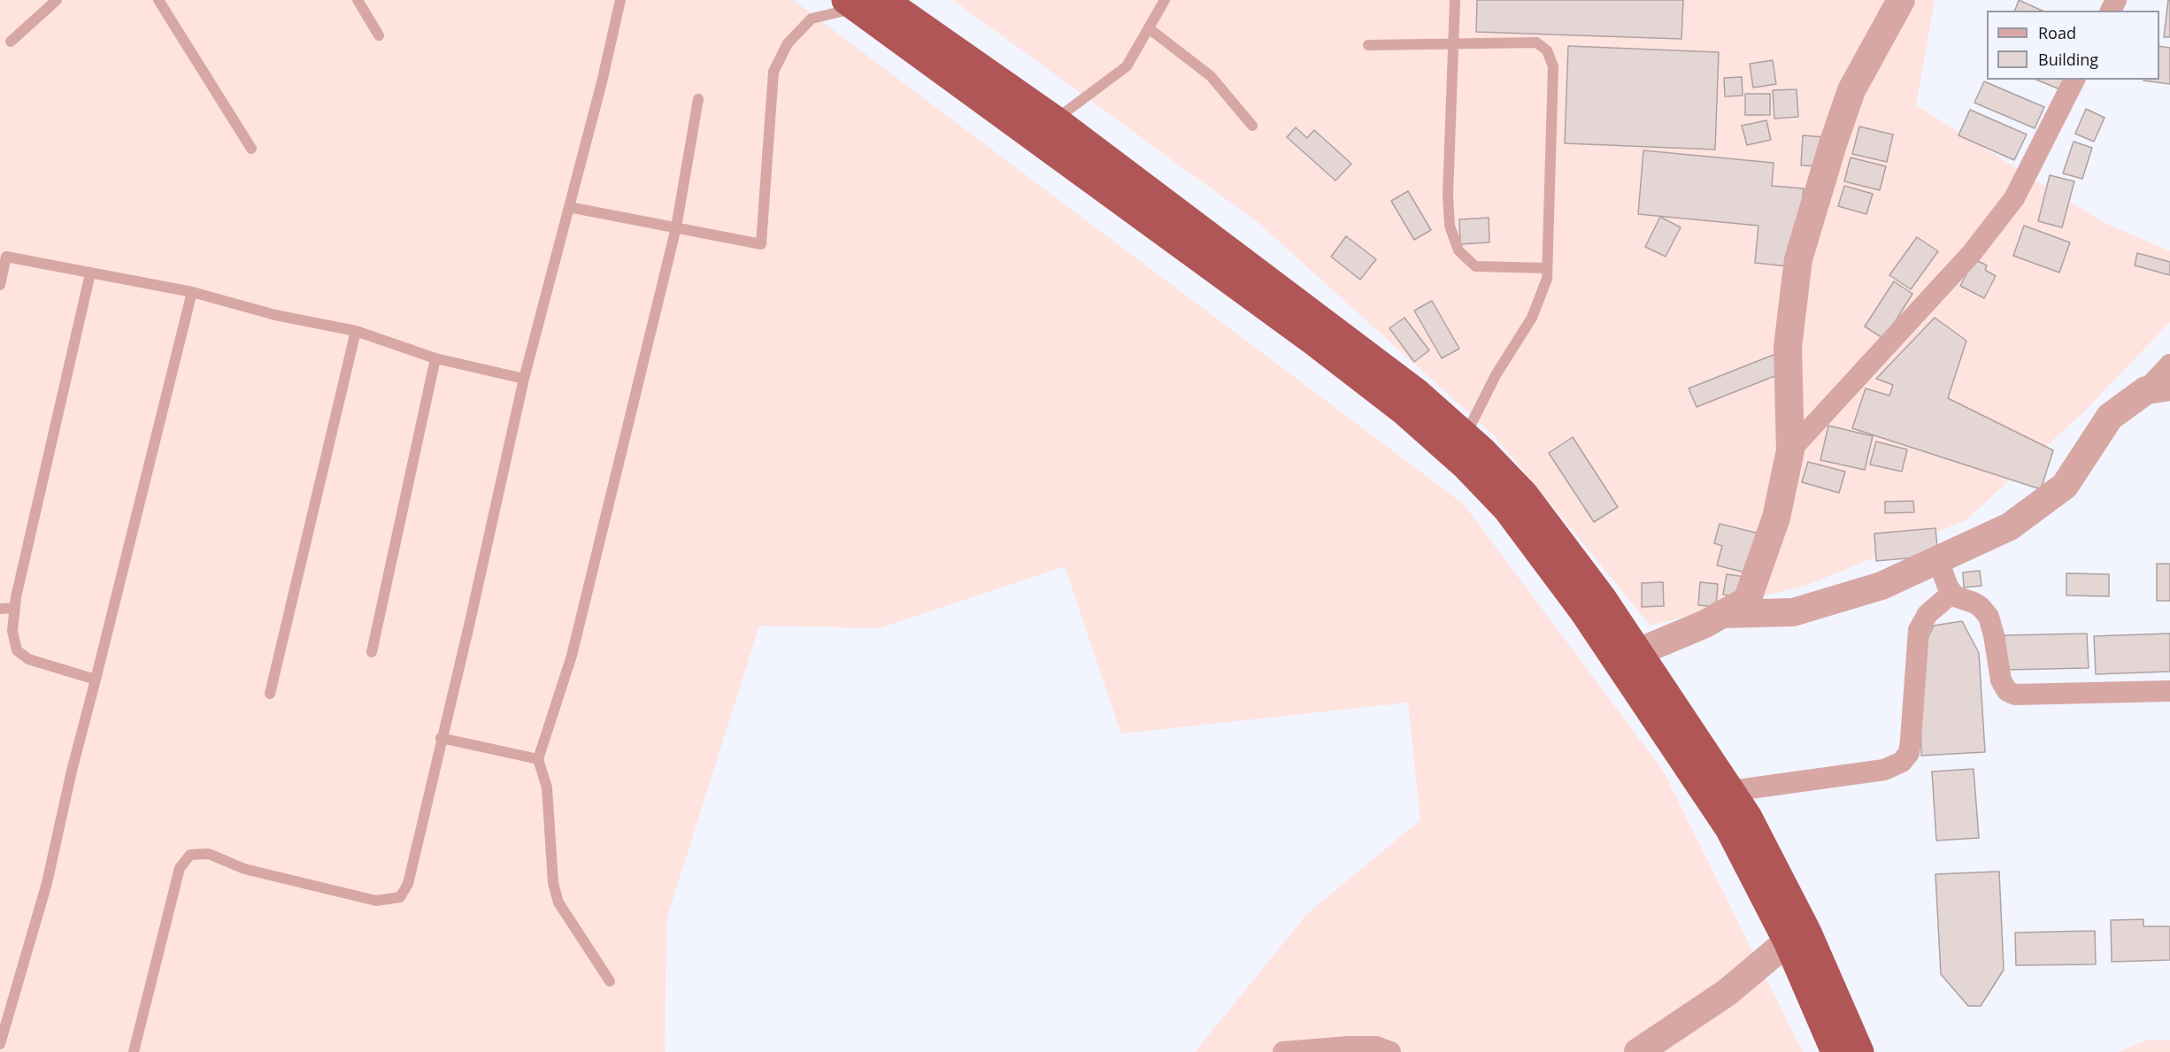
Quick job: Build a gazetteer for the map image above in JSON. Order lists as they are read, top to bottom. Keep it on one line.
{"legend":["Road","Building"]}
